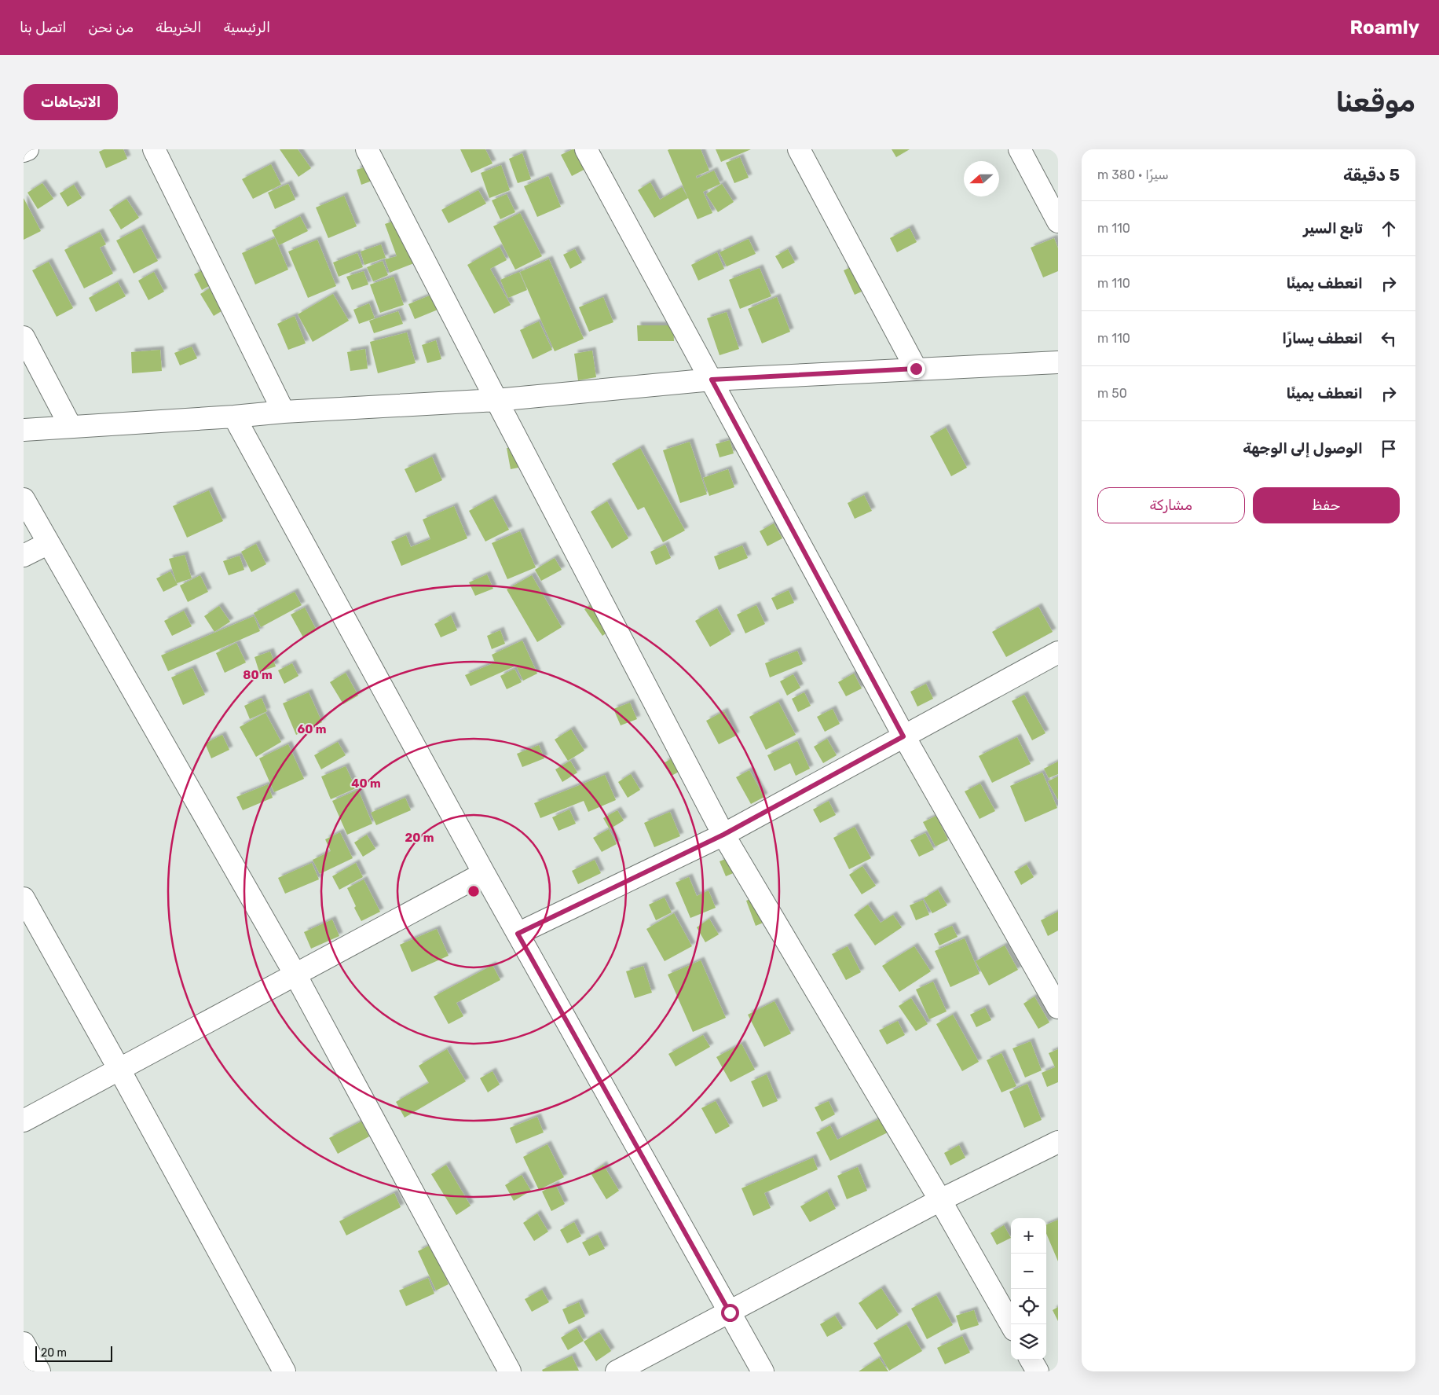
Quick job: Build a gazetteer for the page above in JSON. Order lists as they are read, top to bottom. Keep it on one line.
{"scale_bar":"20 m","north":"left","page":{"header":"Roamly","nav":["الرئيسية","الخريطة","من نحن","اتصل بنا"],"buttons":["الاتجاهات",["حفظ","مشاركة"]],"title":"موقعنا","heading":["5 دقيقة","سيرًا · 380 m"],"list":[["تابع السير","110 m"],["انعطف يمينًا","110 m"],["انعطف يسارًا","110 m"],["انعطف يمينًا","50 m"],"الوصول إلى الوجهة"],"map_buttons":["+","−"],"scale":"20 m"},"rings":["80 m","60 m","40 m","20 m"]}
